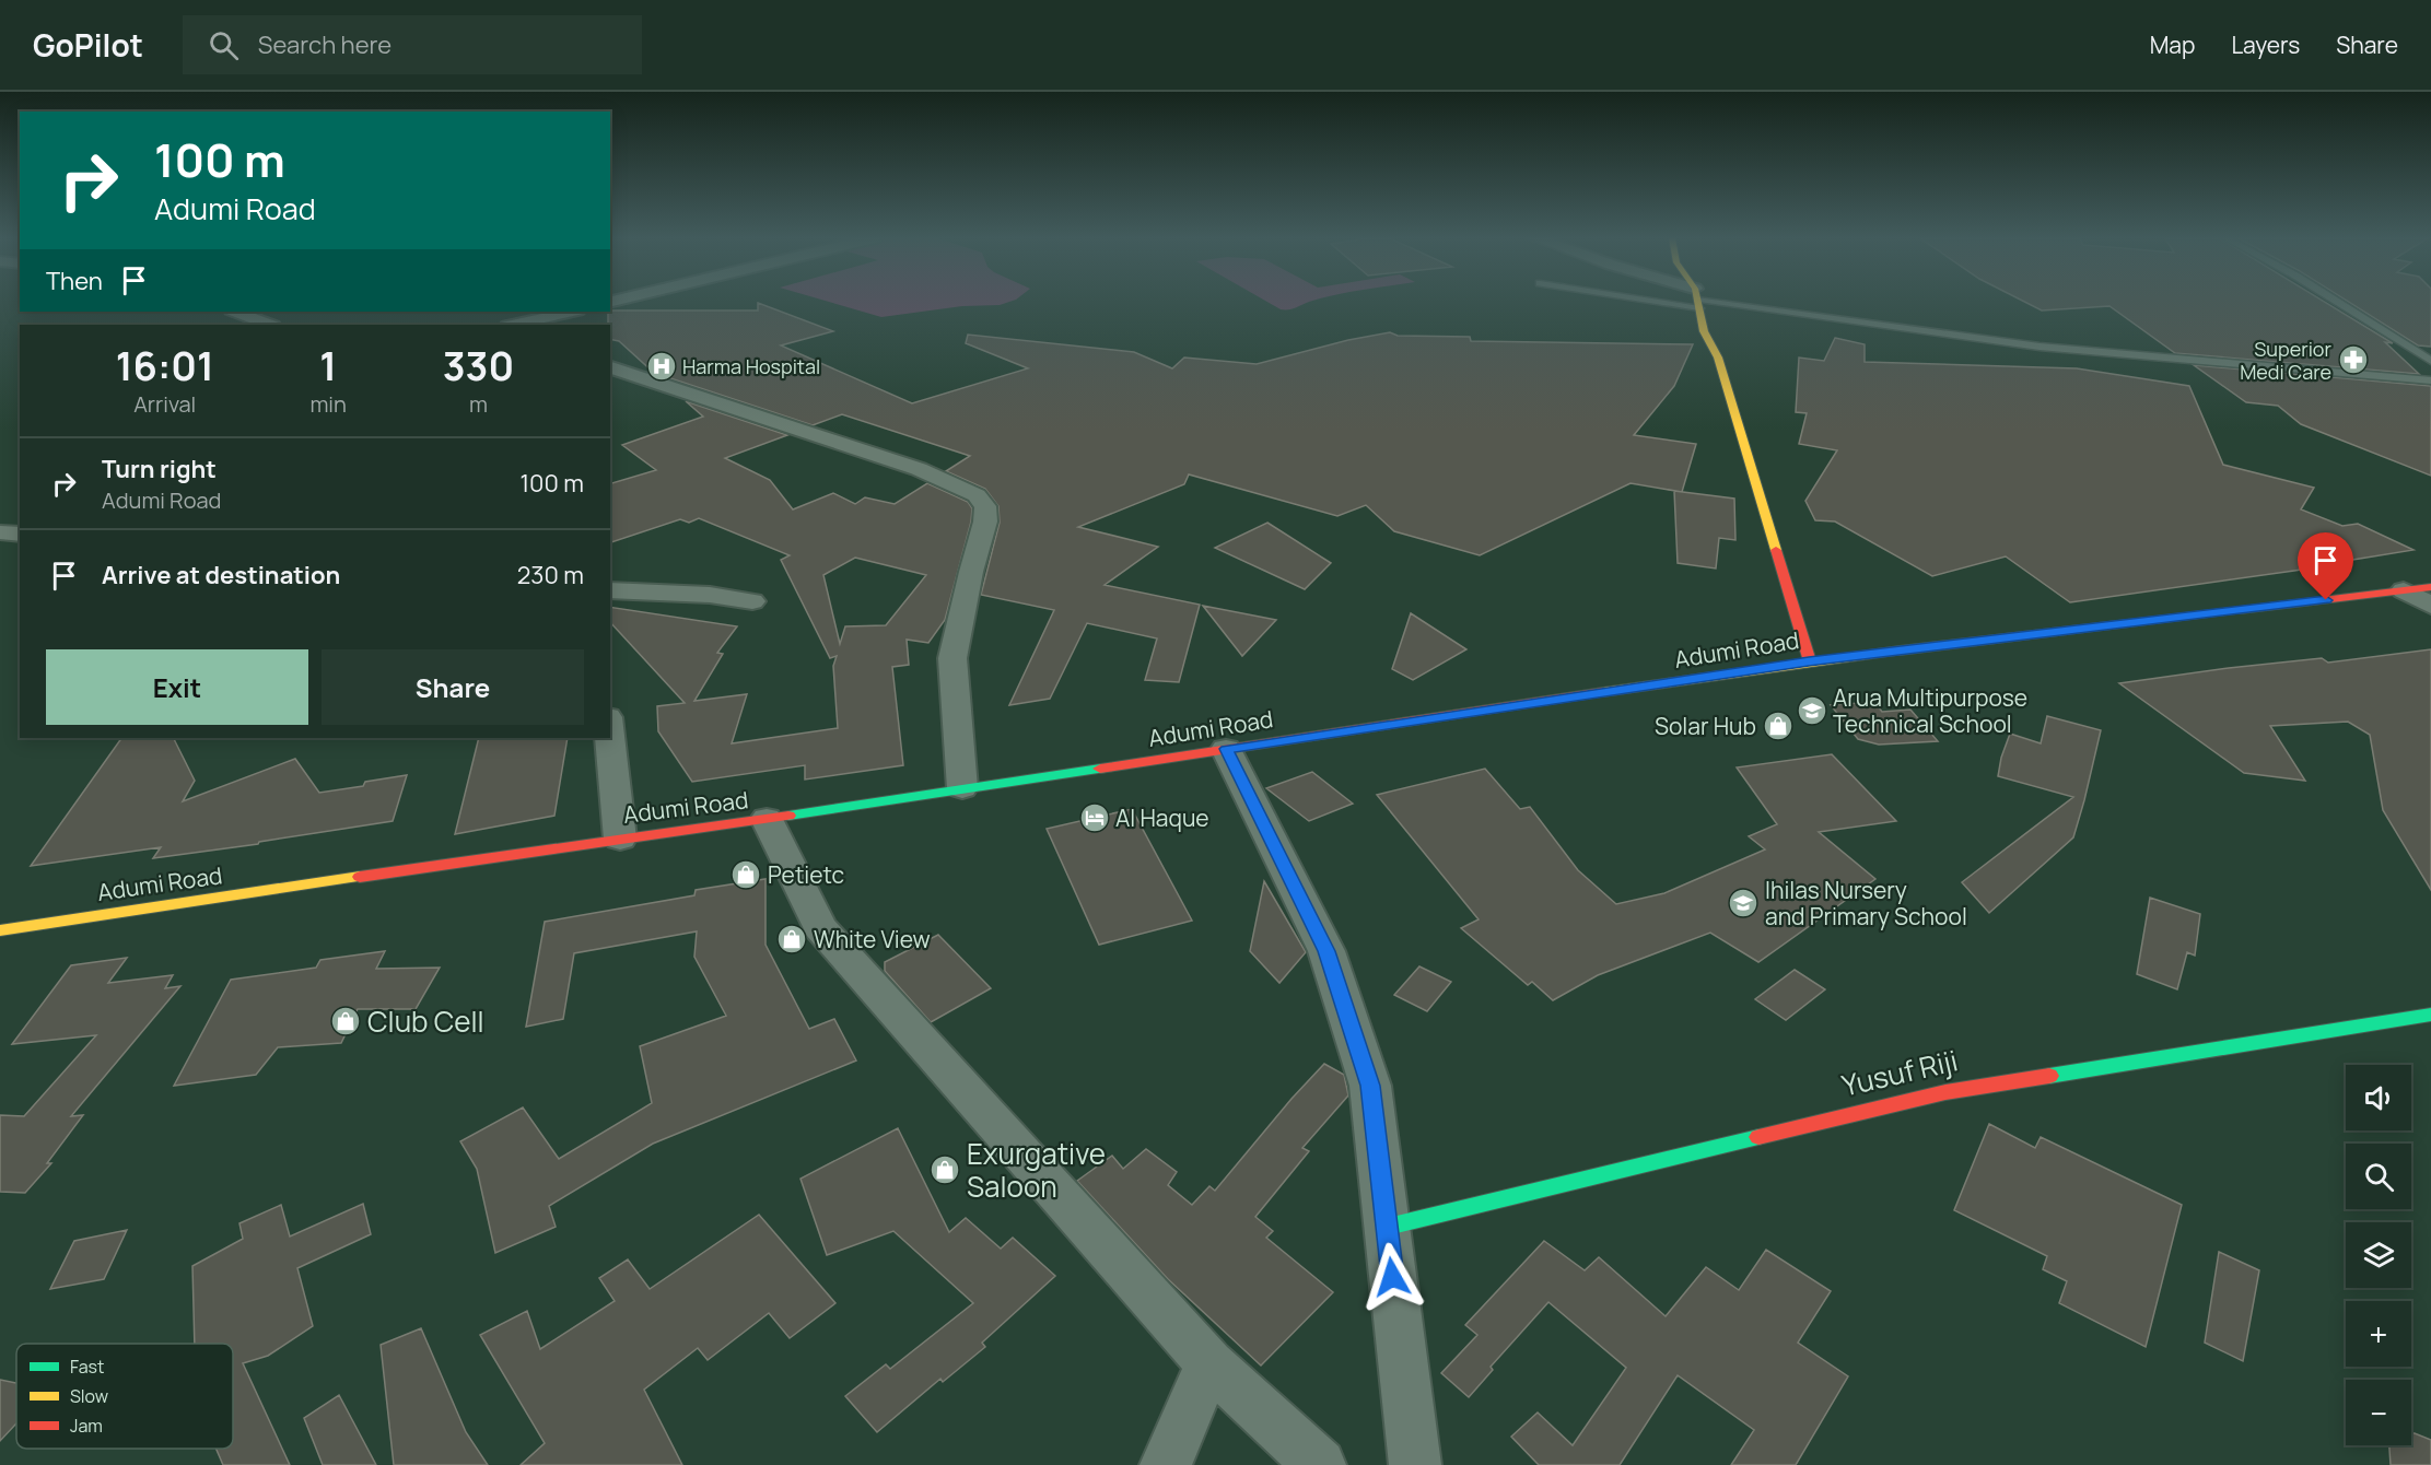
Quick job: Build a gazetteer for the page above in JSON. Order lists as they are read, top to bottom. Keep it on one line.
{"streets":{"main road":["Adumi Road","Yusuf Riji"]},"places":{"pharmacy":["Superior Medi Care"],"hospital":["Harma Hospital"],"school or university":["Arua Multipurpose Technical School","Ihilas Nursery and Primary School"],"shop":["Solar Hub","Petietc","White View","Club Cell","Exurgative Saloon"],"hotel":["Al Haque"]},"legend":["Fast","Slow","Jam"],"page":{"header":"GoPilot","search":"Search here","nav":["Map","Layers","Share"],"turn":["100 m","Adumi Road"],"then":"Then","eta":["16:01","Arrival","1","min","330","m"],"list":[{"name":"Turn right","note":"Adumi Road","value":"100 m"},{"name":"Arrive at destination","value":"230 m"}],"buttons":["Exit","Share"],"map_buttons":["+","−"]}}
